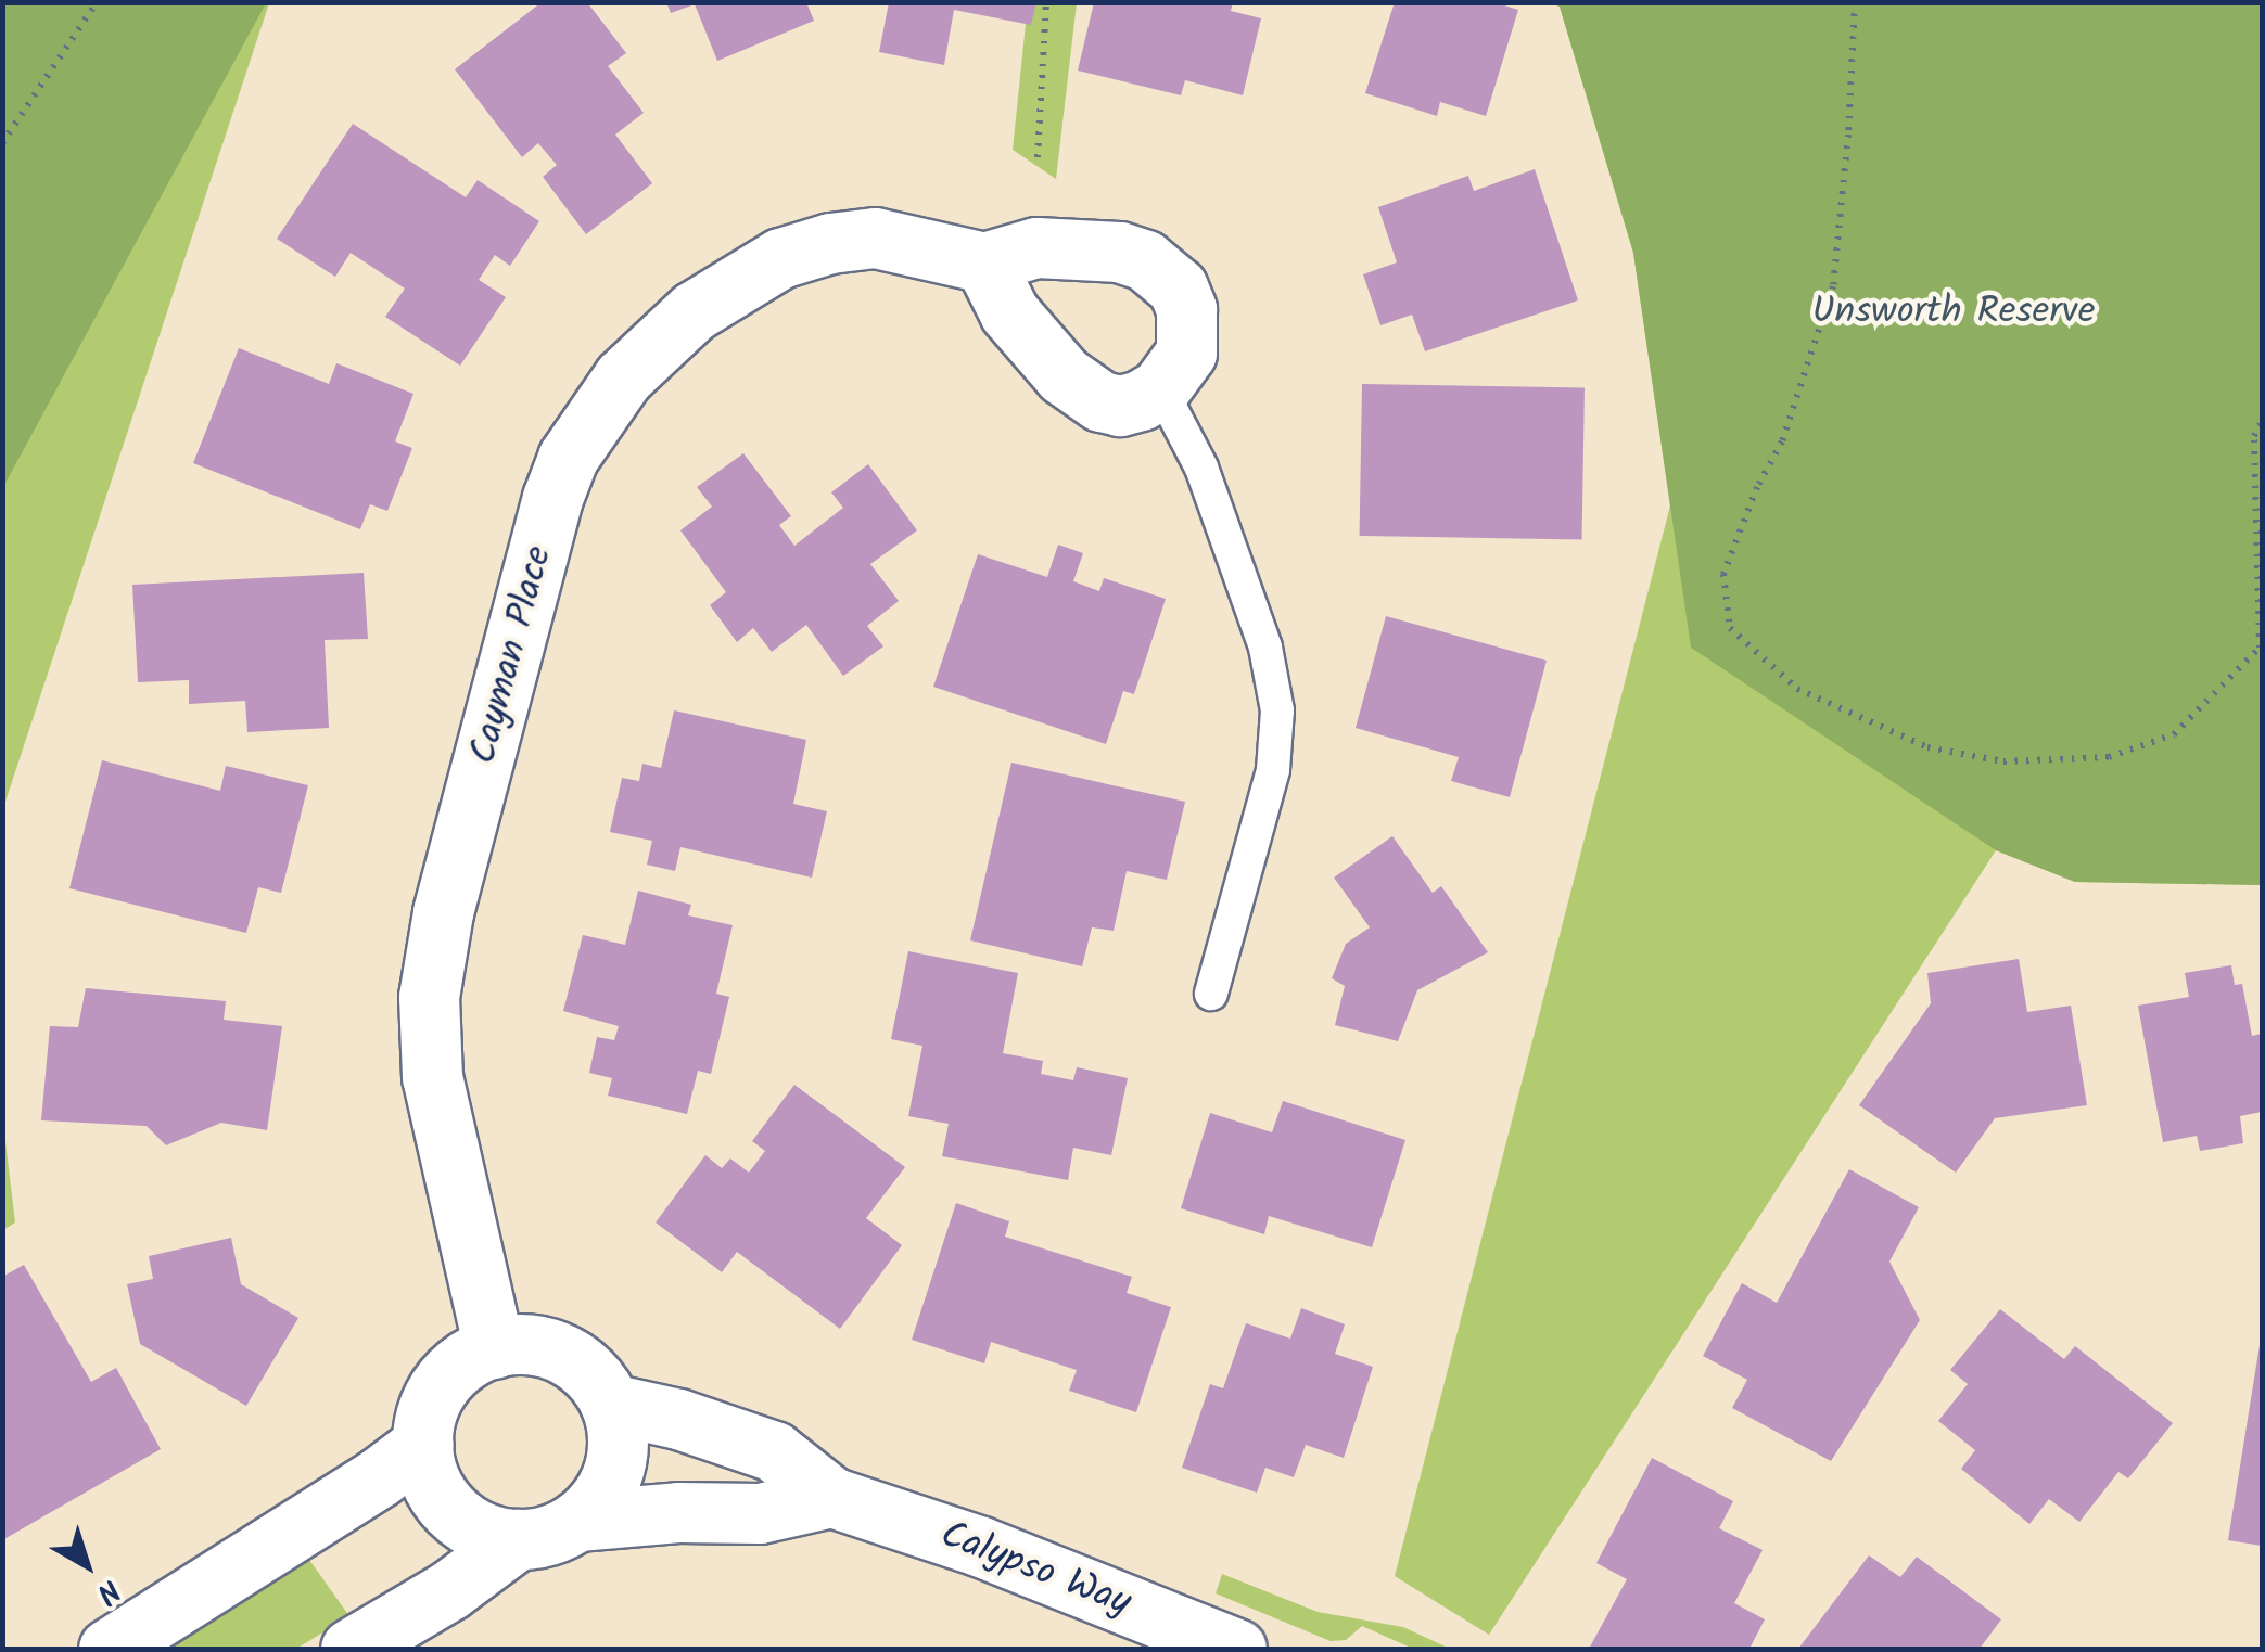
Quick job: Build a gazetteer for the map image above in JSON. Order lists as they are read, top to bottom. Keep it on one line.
{"streets":{"street":["Cayman Place","Calypso Way"]},"crossings":[["Cayman Place","Calypso Way"]],"parks":["Unsworth Reserve"],"north":"bottom right"}
